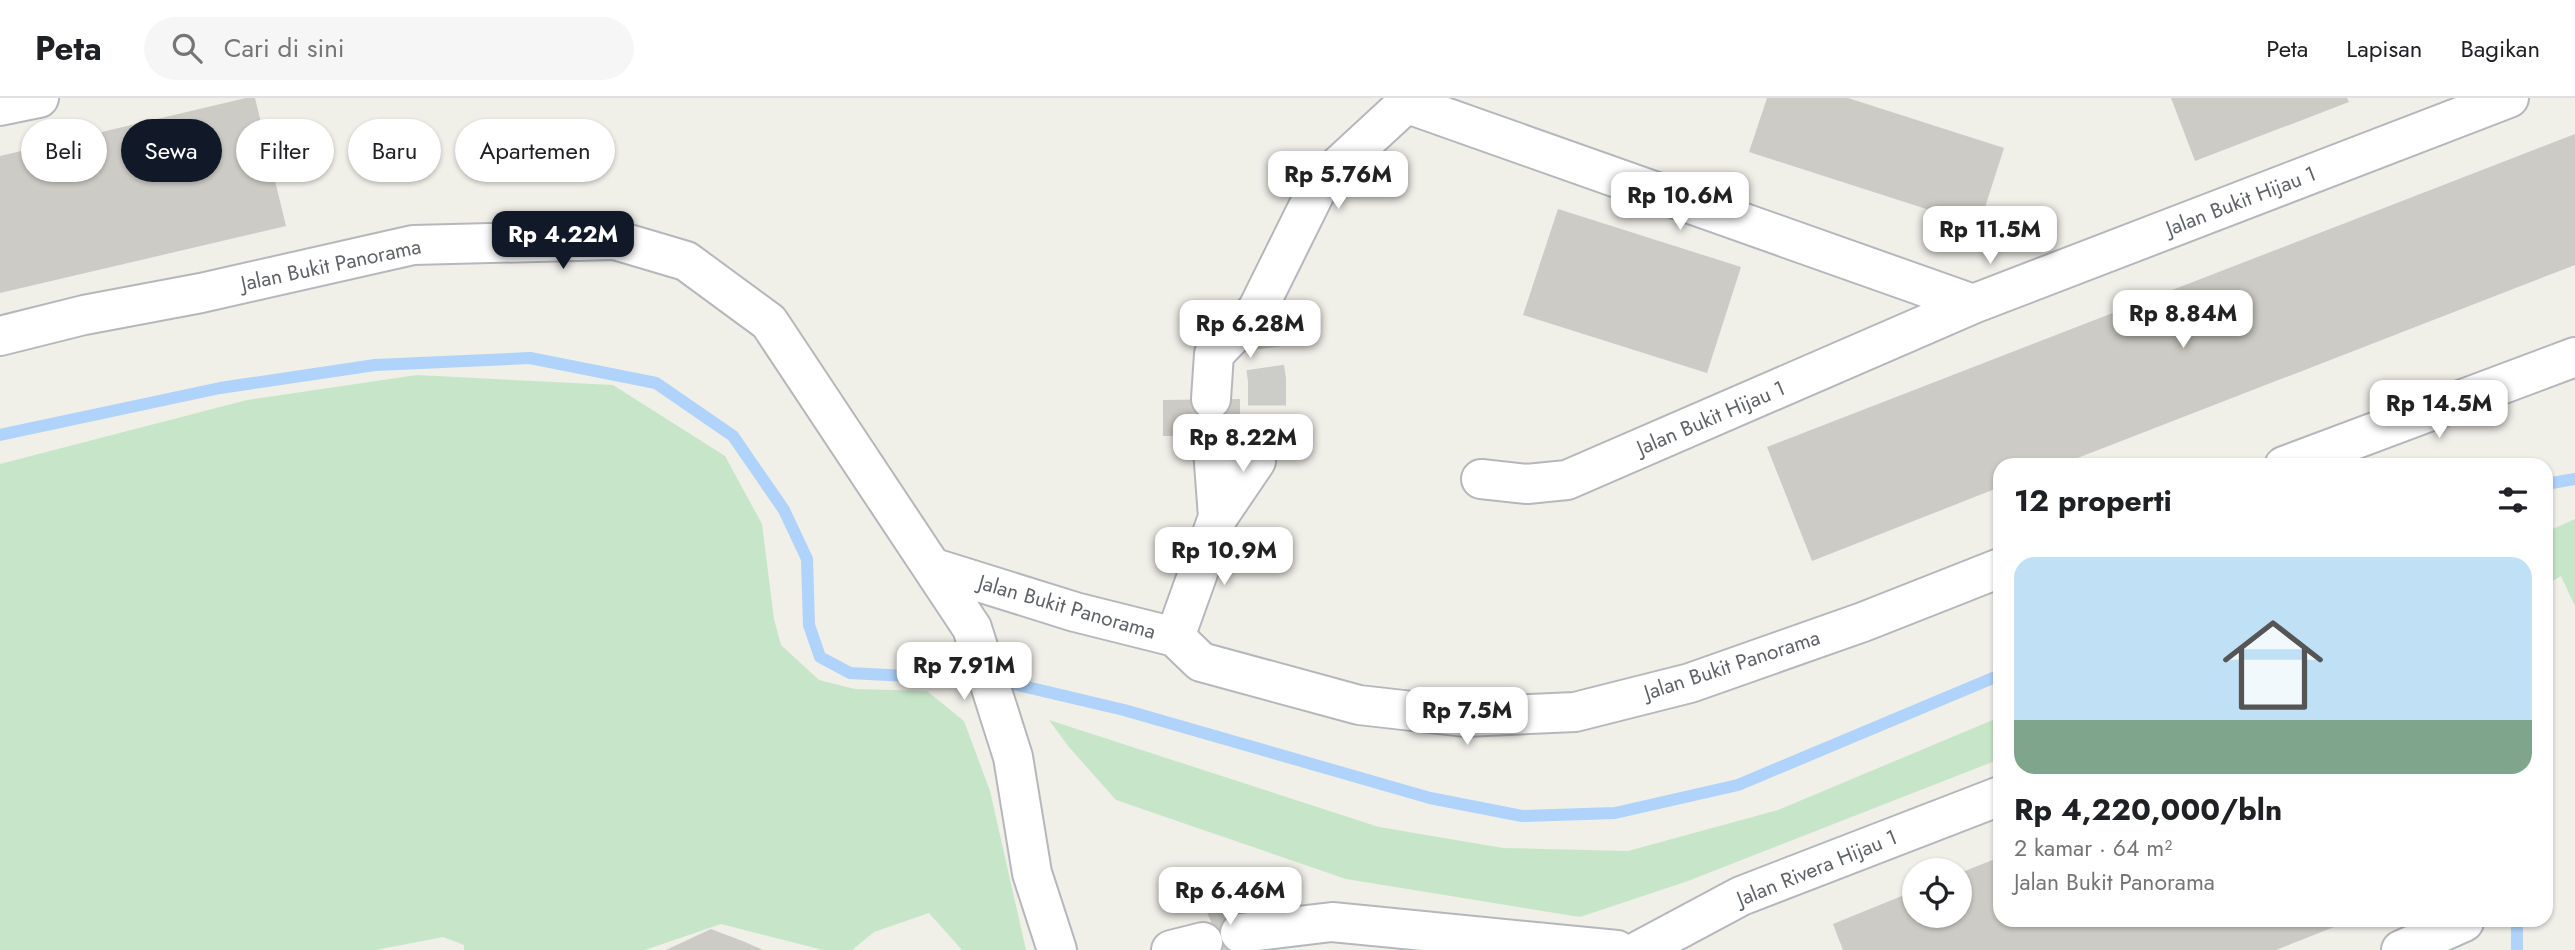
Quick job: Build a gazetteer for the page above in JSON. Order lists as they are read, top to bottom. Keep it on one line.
{"streets":{"street":["Jalan Bukit Hijau 1","Jalan Bukit Panorama","Jalan Rivera Hijau 1"]},"page":{"header":"Peta","search":"Cari di sini","nav":["Peta","Lapisan","Bagikan"],"chip":["Beli","Sewa","Filter","Baru","Apartemen"],"price":["Rp 5.76M","Rp 10.6M","Rp 11.5M","Rp 4.22M","Rp 8.84M","Rp 6.28M","Rp 14.5M","Rp 8.22M","Rp 10.9M","Rp 7.91M","Rp 7.5M","Rp 6.46M"],"heading":"12 properti","list":[{"name":"Rp 4,220,000/bln","note":"2 kamar · 64 m² · Jalan Bukit Panorama"}]}}
